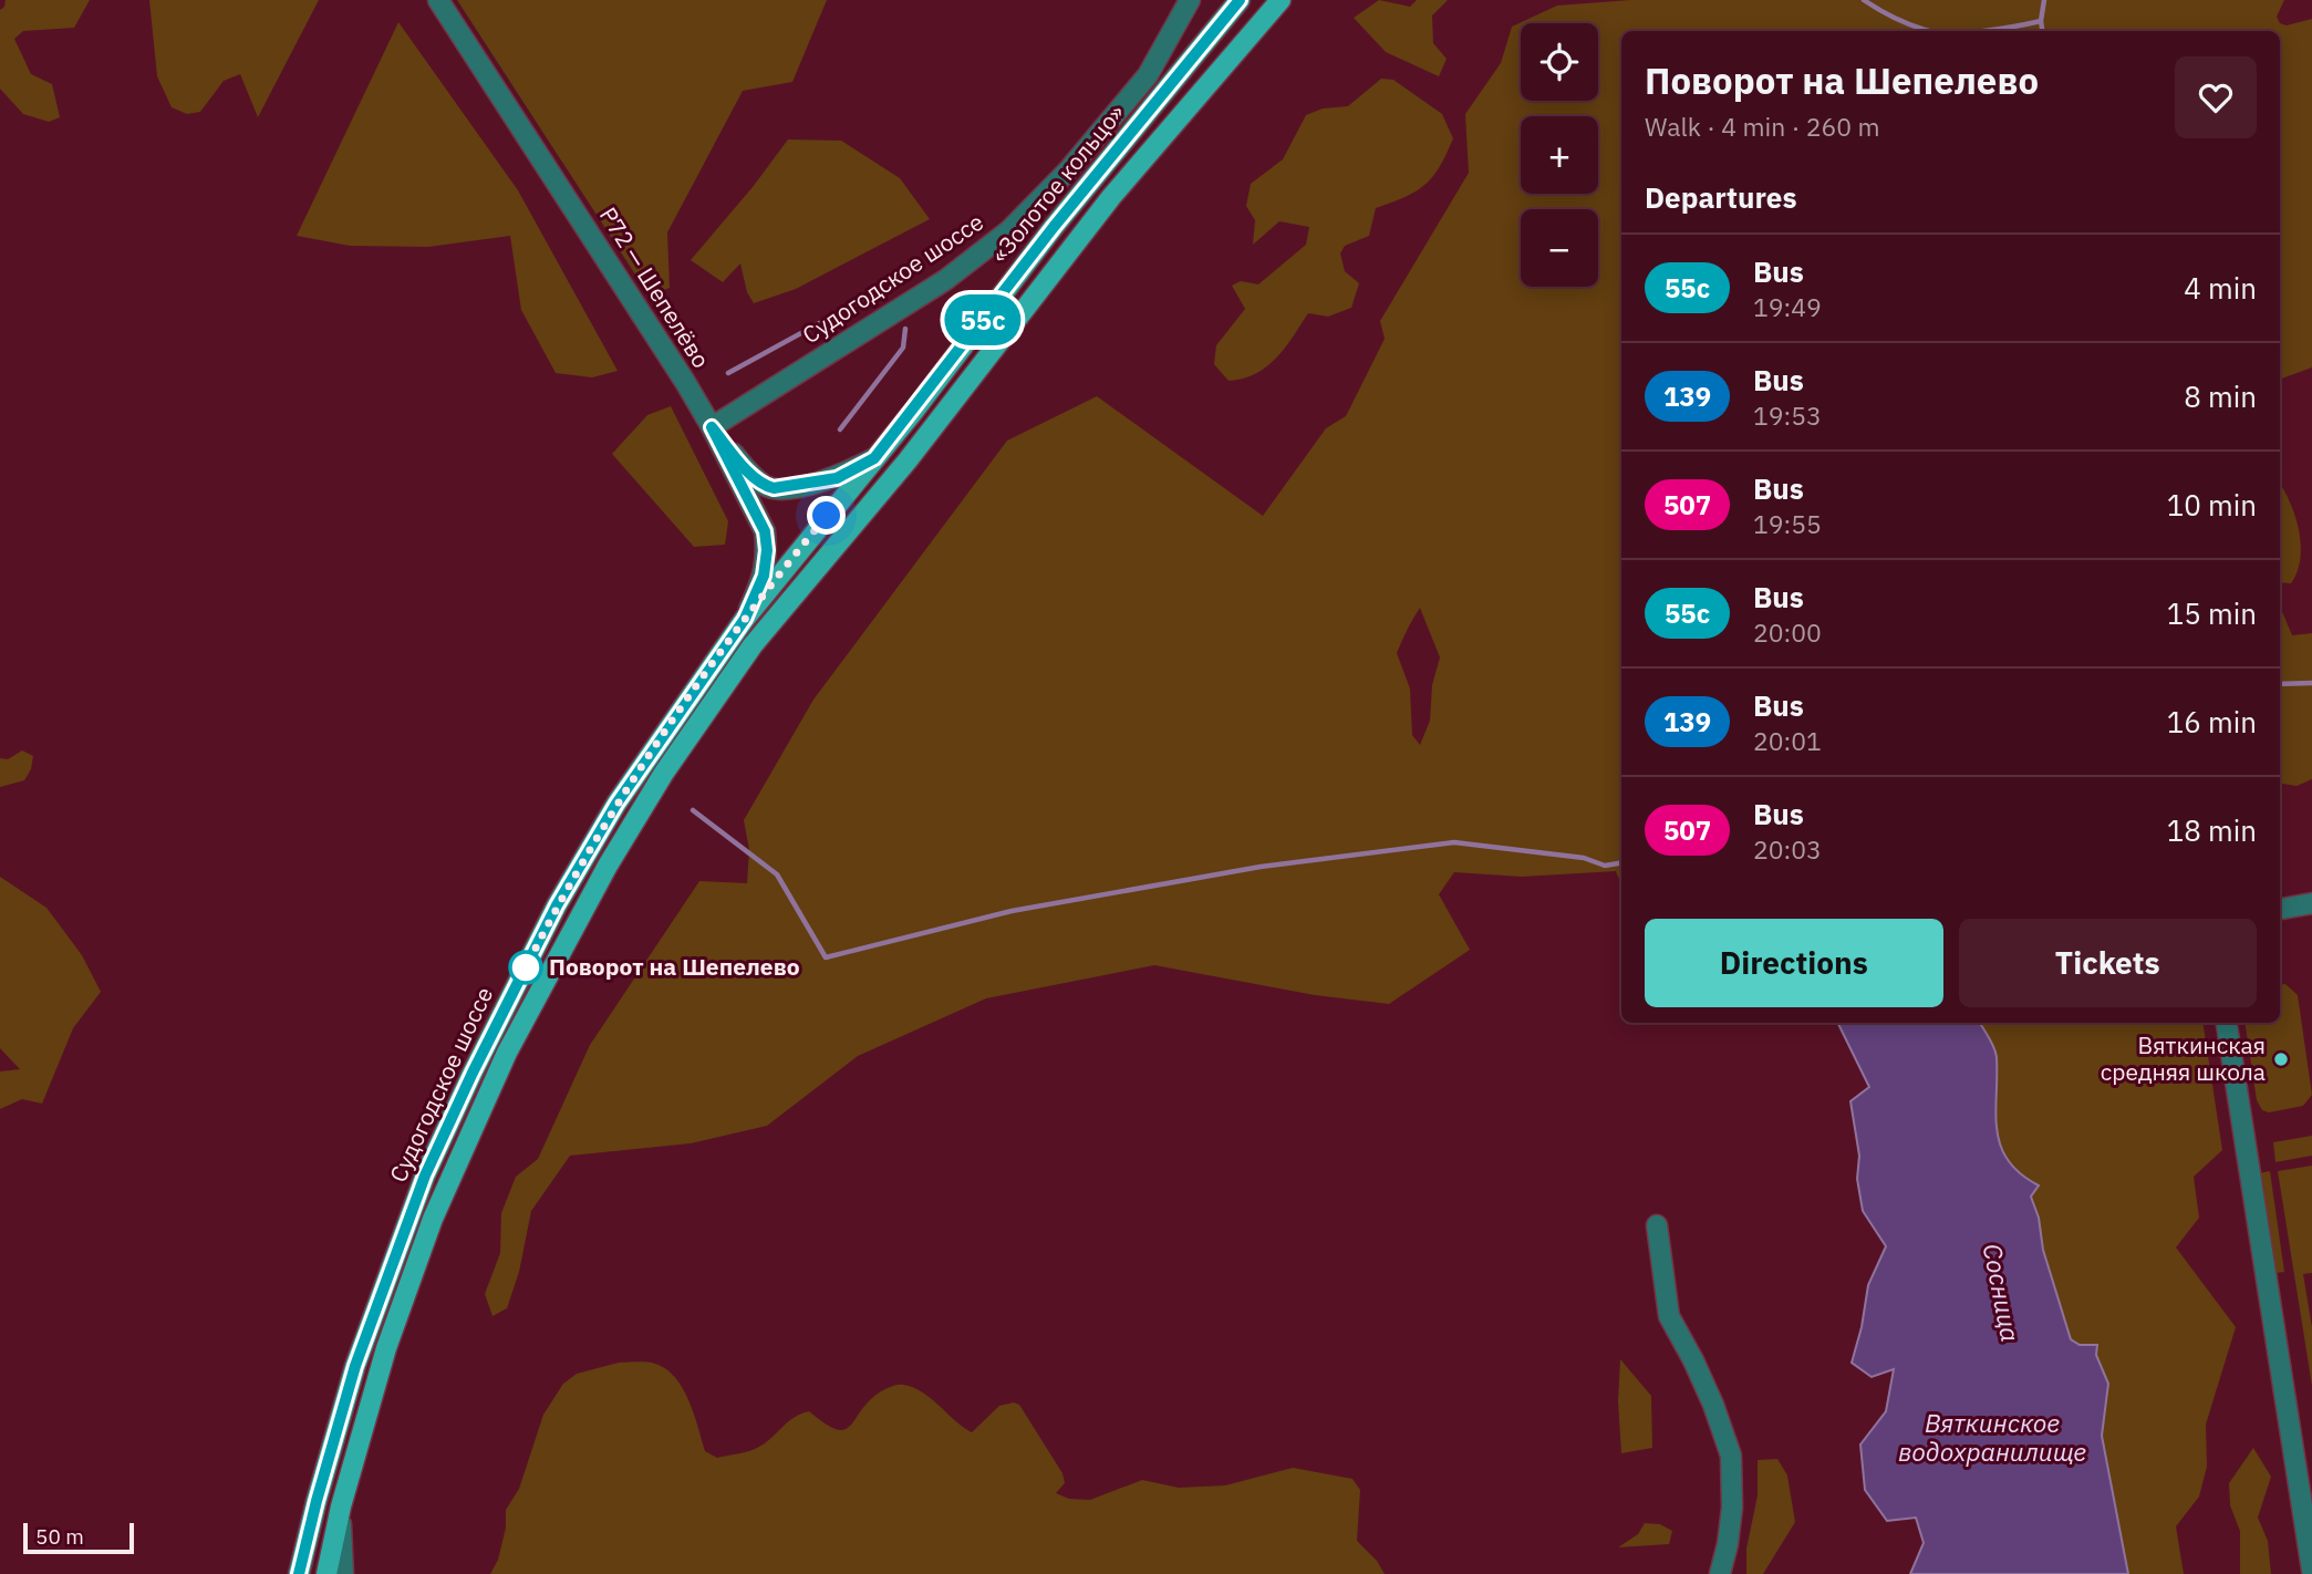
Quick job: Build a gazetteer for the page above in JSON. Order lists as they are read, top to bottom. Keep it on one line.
{"streets":{"main road":["«Золотое кольцо»","Судогодское шоссе"],"street":["Р72 — Шепелёво"]},"crossings":[["«Золотое кольцо»","Судогодское шоссе"],["«Золотое кольцо»","Р72 — Шепелёво"],["Судогодское шоссе","Р72 — Шепелёво"]],"water":["Сосница","Вяткинское водохранилище"],"places":["Поворот на Шепелево","Вяткинская средняя школа"],"lines":["bus line 55с"],"scale_bar":"50 m","page":{"on_map":"55с","map_buttons":["+","−"],"heading":[["Поворот на Шепелево","Walk · 4 min · 260 m"],"Departures"],"list":[{"mark":"55с","name":"Bus","note":"19:49","value":"4 min"},{"mark":"139","name":"Bus","note":"19:53","value":"8 min"},{"mark":"507","name":"Bus","note":"19:55","value":"10 min"},{"mark":"55с","name":"Bus","note":"20:00","value":"15 min"},{"mark":"139","name":"Bus","note":"20:01","value":"16 min"},{"mark":"507","name":"Bus","note":"20:03","value":"18 min"}],"buttons":["Directions","Tickets"],"scale":"50 m"}}
